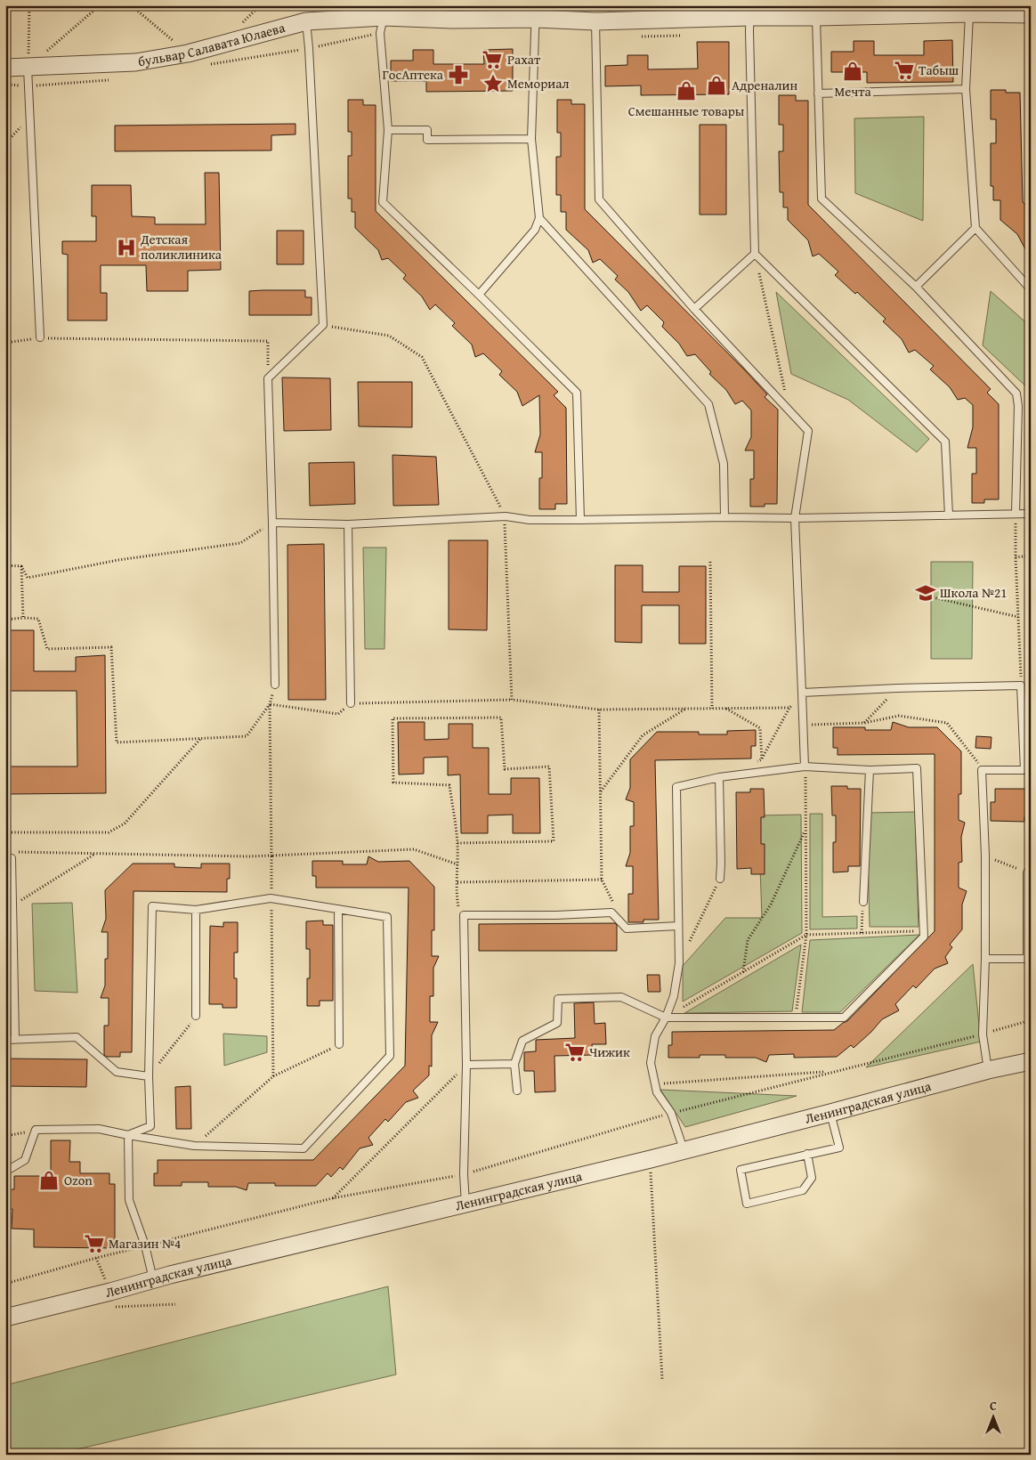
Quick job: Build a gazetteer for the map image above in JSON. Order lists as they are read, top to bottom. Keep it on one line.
{"streets":{"street":["бульвар Салавата Юлаева","Ленинградская улица"]},"places":{"supermarket":["Рахат","Табыш","Чижик","Магазин №4"],"shop":["Мечта","Адреналин","Смешанные товары","Ozon"],"pharmacy":["ГосАптека"],"place":["Мемориал"],"hospital":["Детская поликлиника"],"school or university":["Школа №21"]},"north":"top"}
